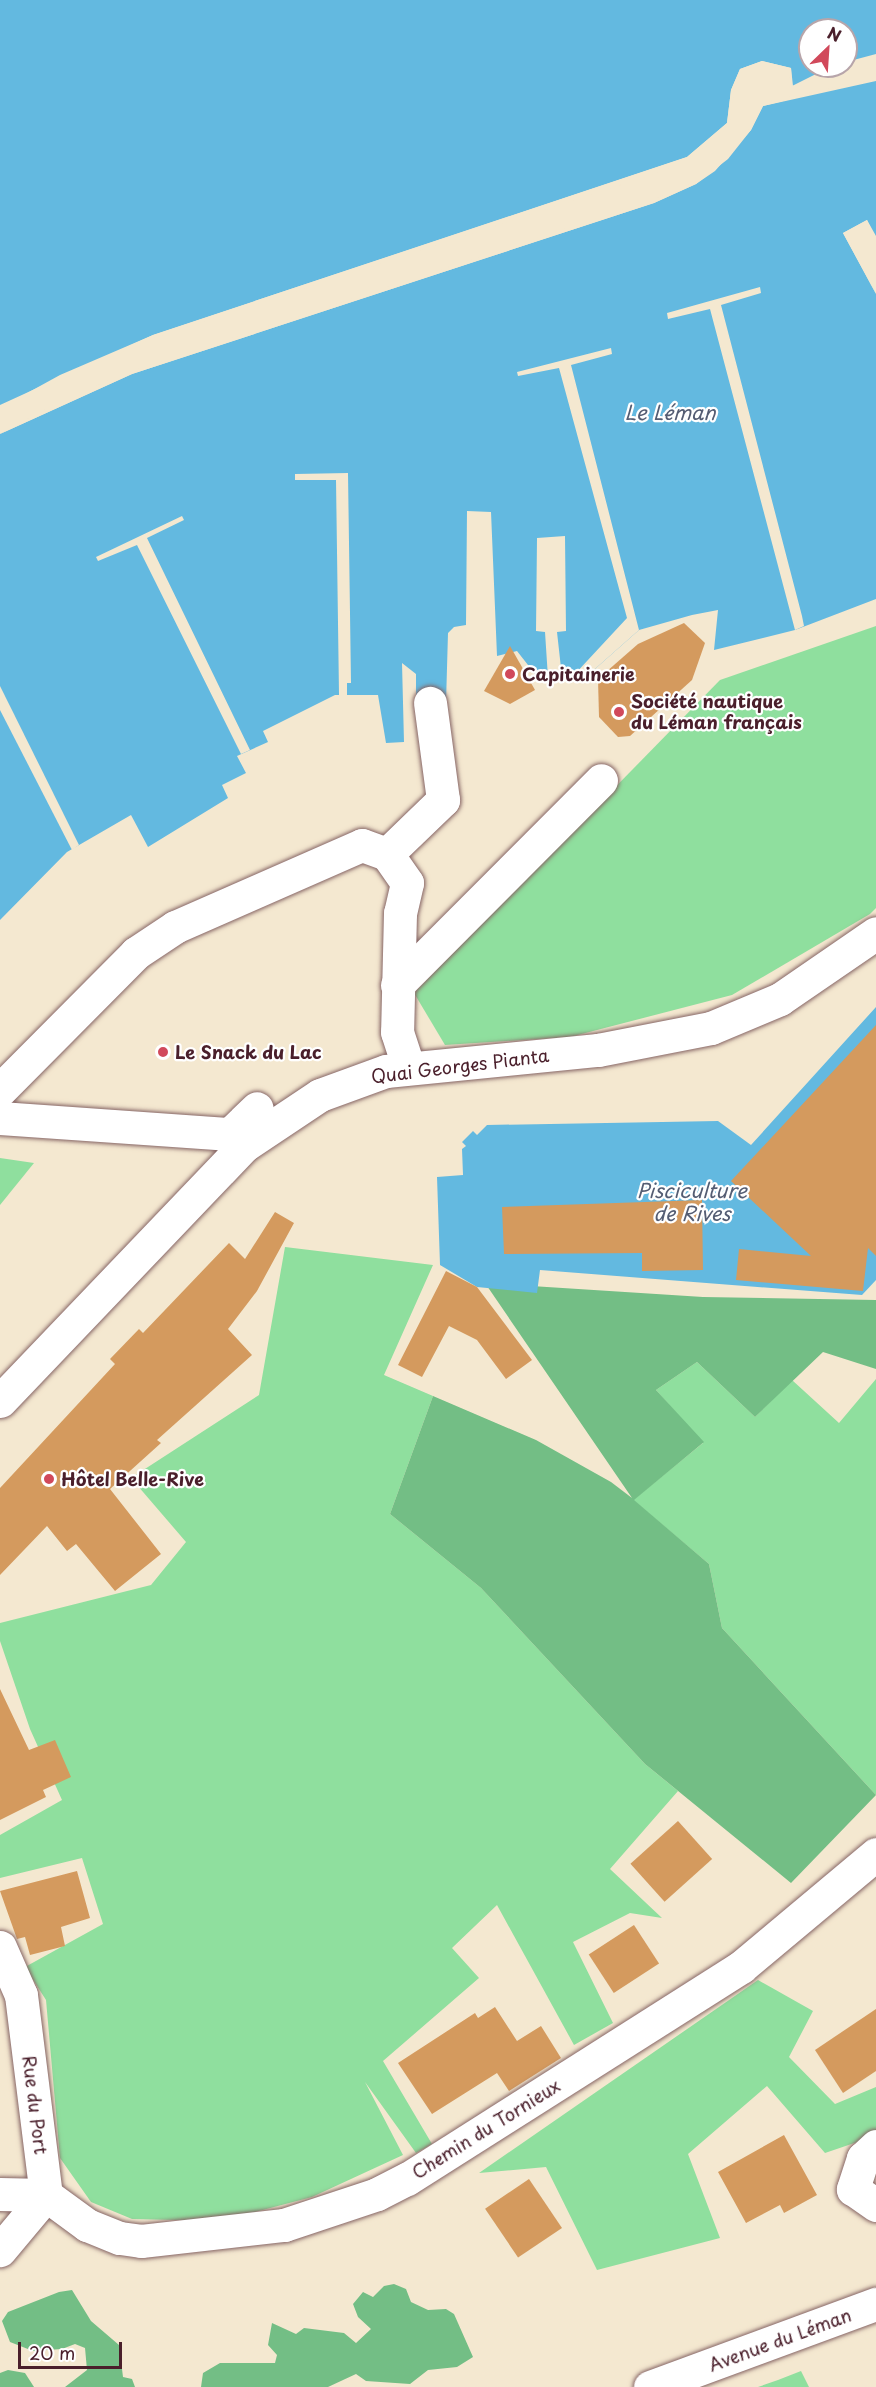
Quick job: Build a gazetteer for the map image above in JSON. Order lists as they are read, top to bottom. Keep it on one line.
{"streets":{"street":["Quai Georges Pianta","Rue du Port","Chemin du Tornieux","Avenue du Léman"]},"crossings":[["Rue du Port","Chemin du Tornieux"]],"water":["Le Léman","Pisciculture de Rives"],"places":["Capitainerie","Société nautique du Léman français","Le Snack du Lac","Hôtel Belle-Rive"],"scale_bar":"20 m","north":"top right"}
